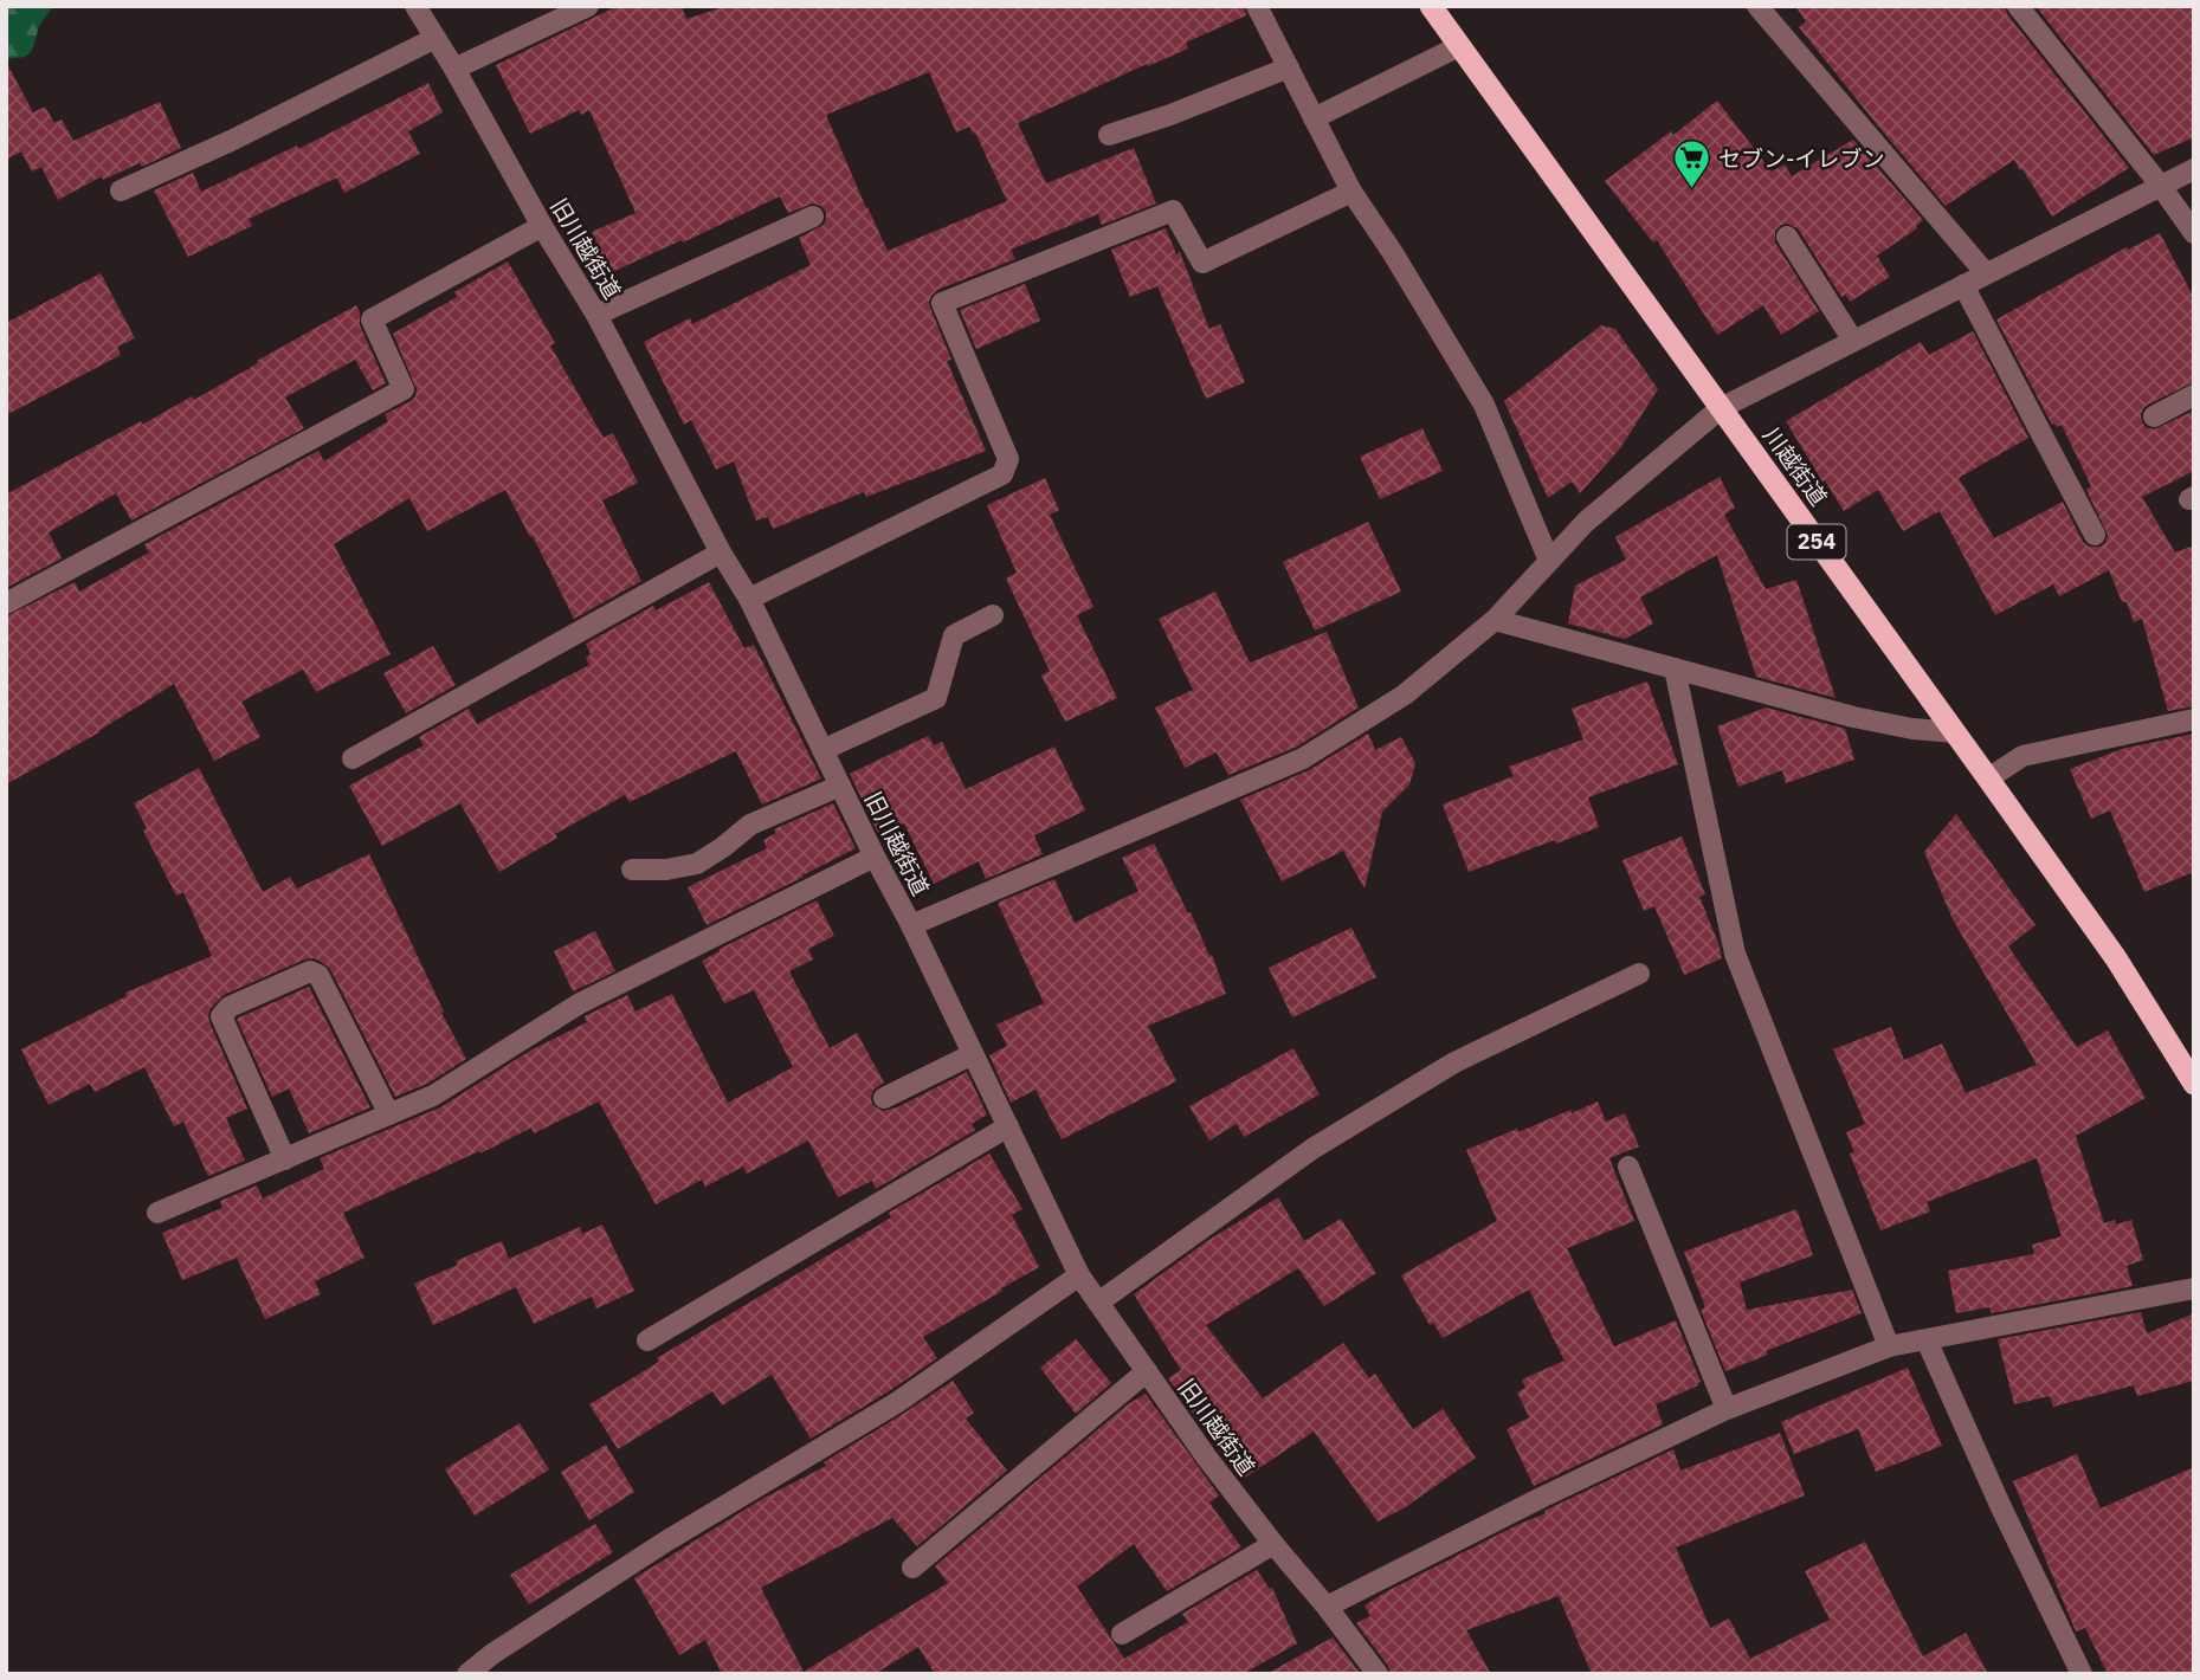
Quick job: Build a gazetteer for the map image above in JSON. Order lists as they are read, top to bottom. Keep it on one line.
{"streets":{"highway":["川越街道","254"],"street":["旧川越街道"]},"places":{"supermarket":["セブン-イレブン"]}}
